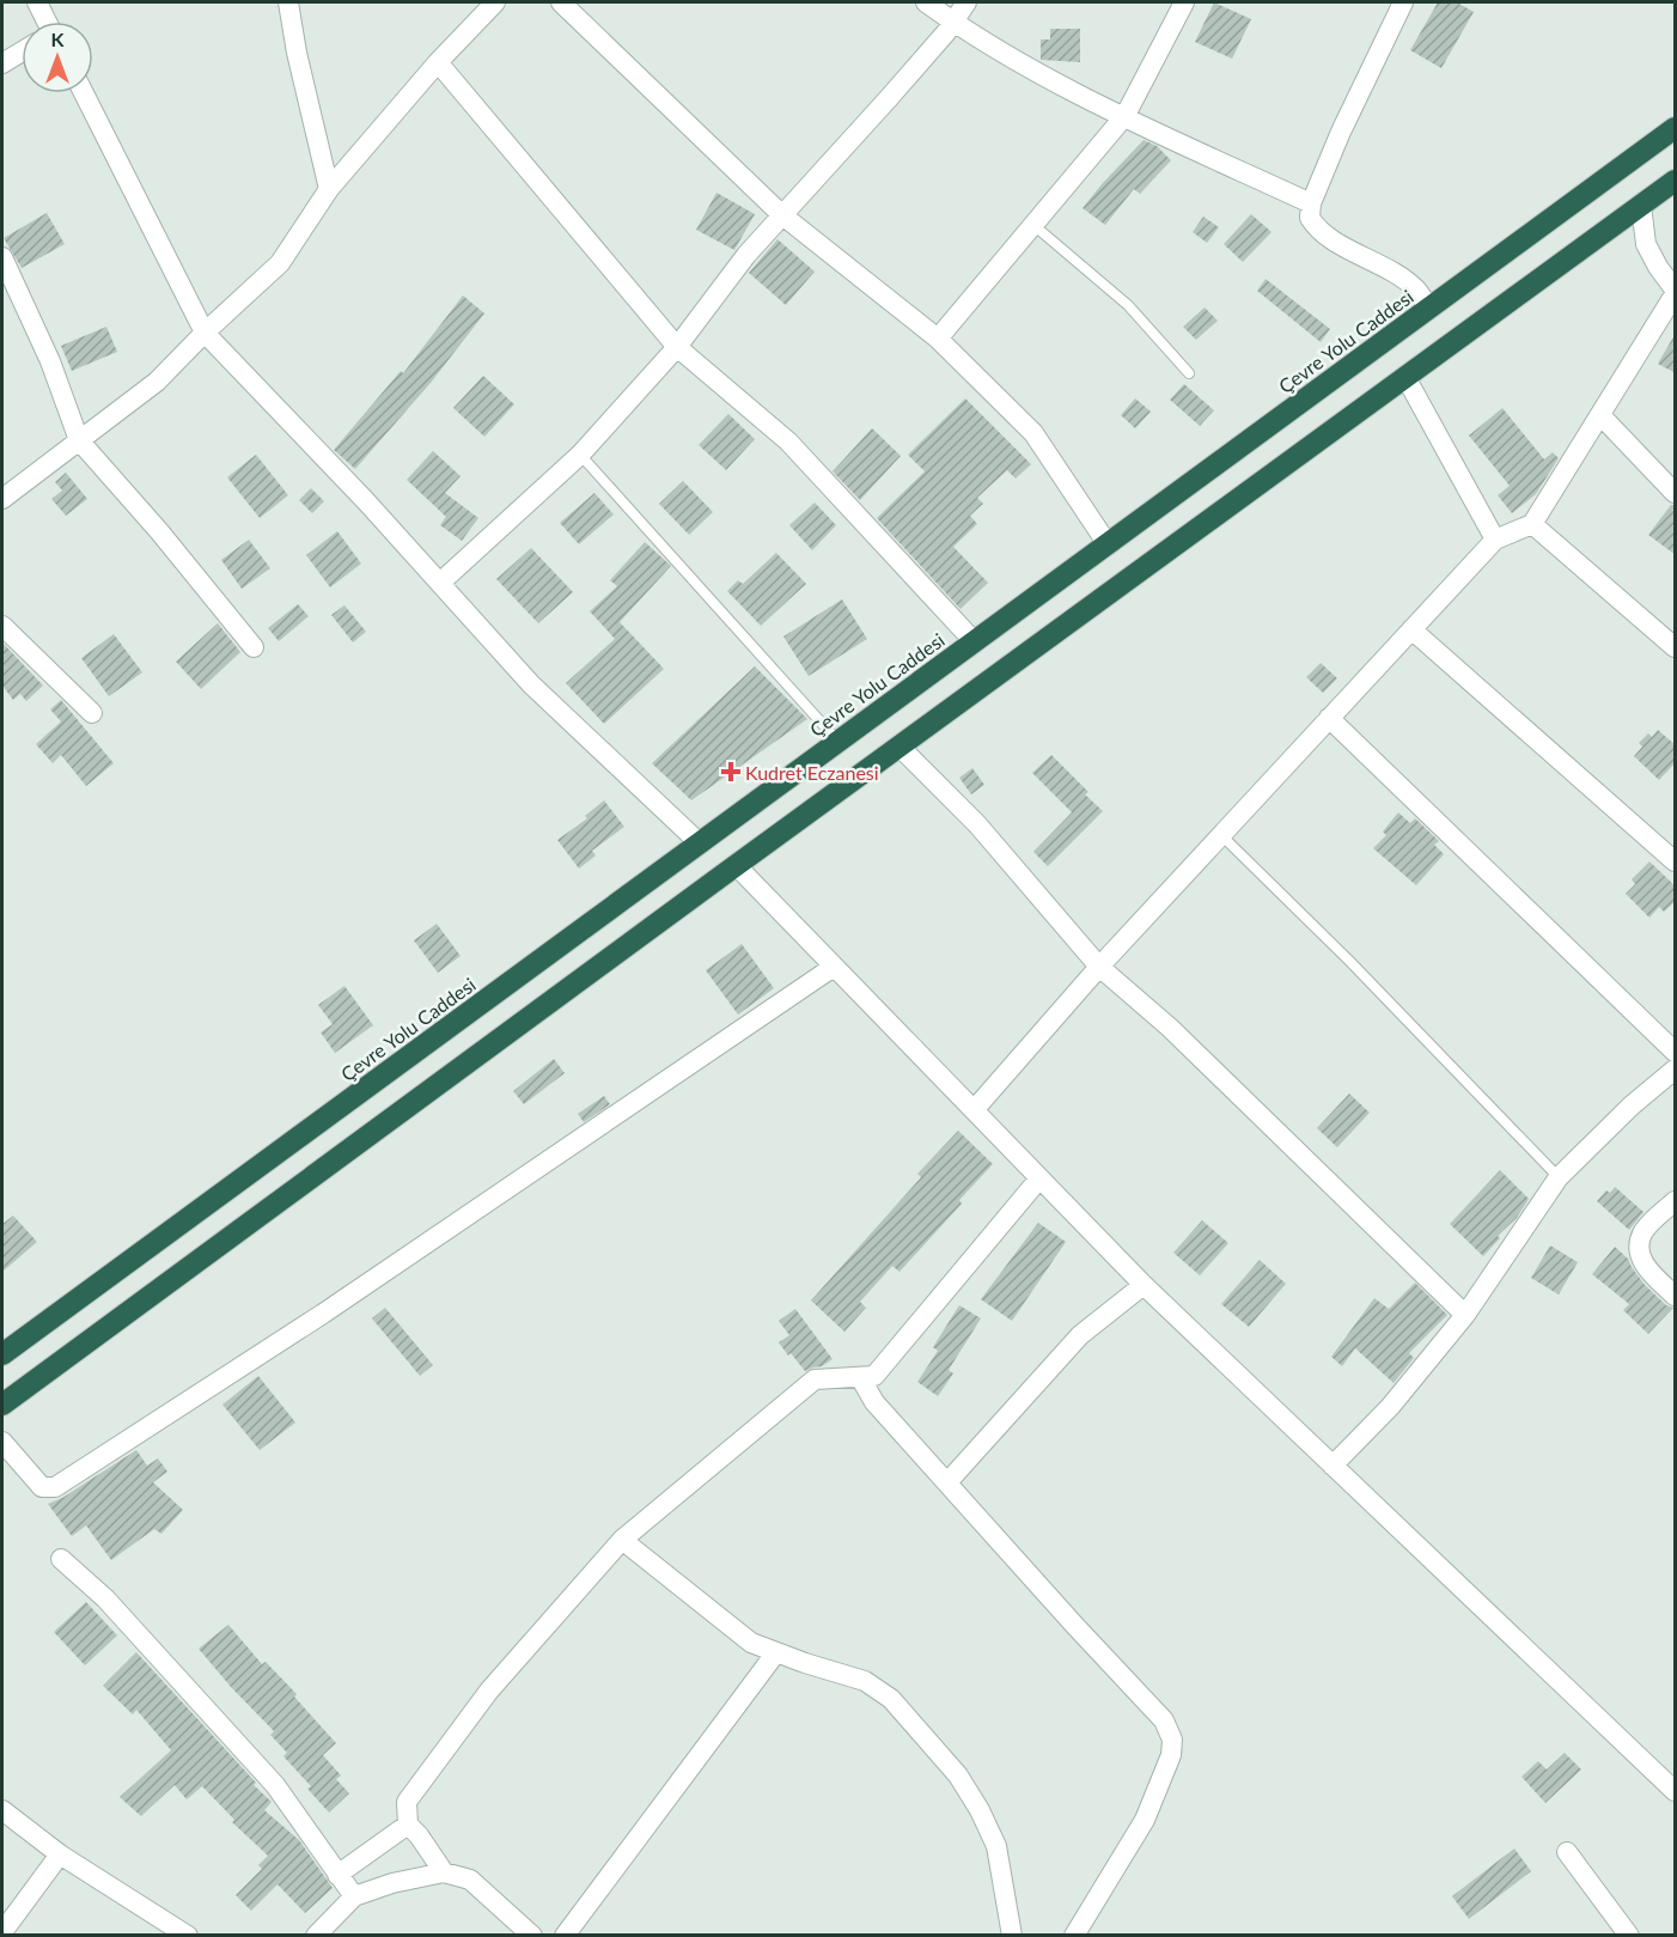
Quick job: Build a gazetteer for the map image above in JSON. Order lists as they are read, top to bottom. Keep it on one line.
{"streets":{"highway":["Çevre Yolu Caddesi"]},"places":{"health":["Kudret Eczanesi"]},"north":"top"}
